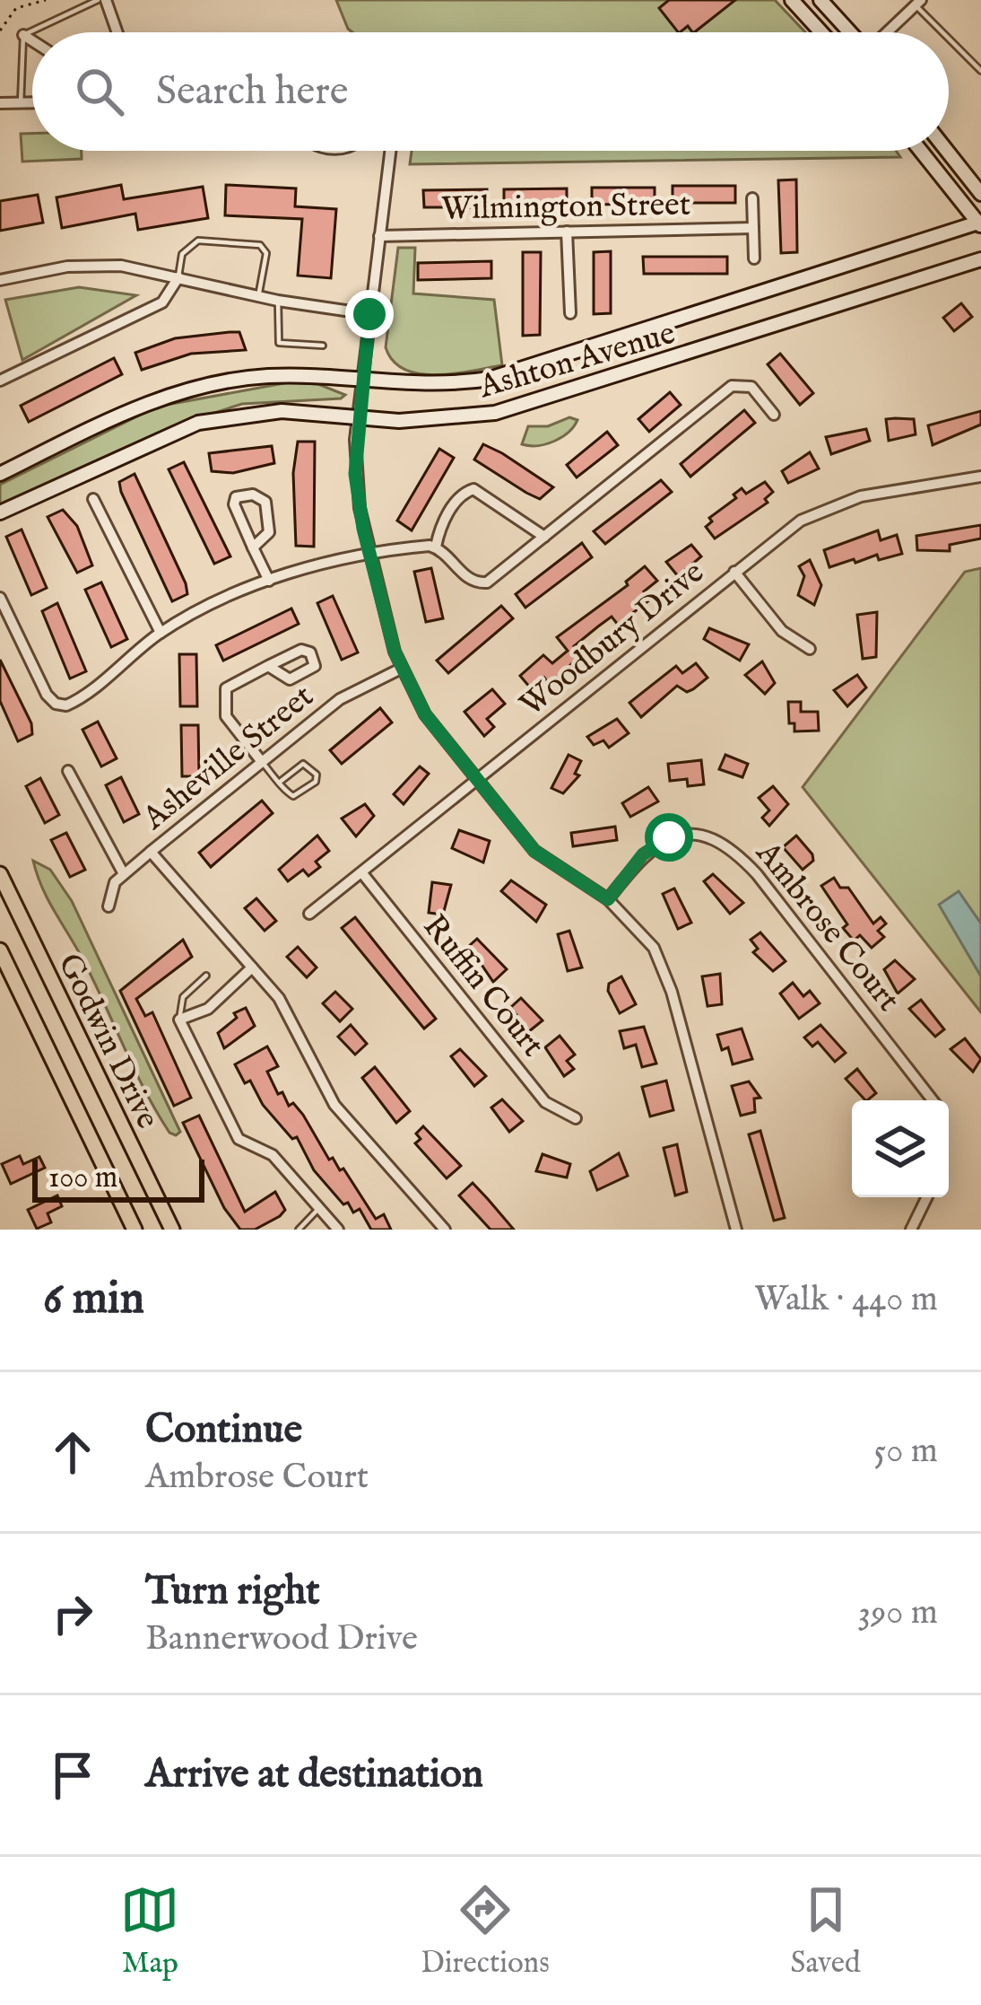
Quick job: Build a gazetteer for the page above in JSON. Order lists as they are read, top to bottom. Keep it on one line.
{"streets":{"main road":["Ashton Avenue","Godwin Drive"],"street":["Wilmington Street","Woodbury Drive","Asheville Street","Ambrose Court","Ruffin Court"]},"crossings":[["Woodbury Drive","Ruffin Court"]],"scale_bar":"100 m","page":{"search":"Search here","scale":"100 m","heading":["6 min","Walk · 440 m"],"list":[["Continue","Ambrose Court","50 m"],["Turn right","Bannerwood Drive","390 m"],"Arrive at destination"],"nav":["Map","Directions","Saved"]}}
